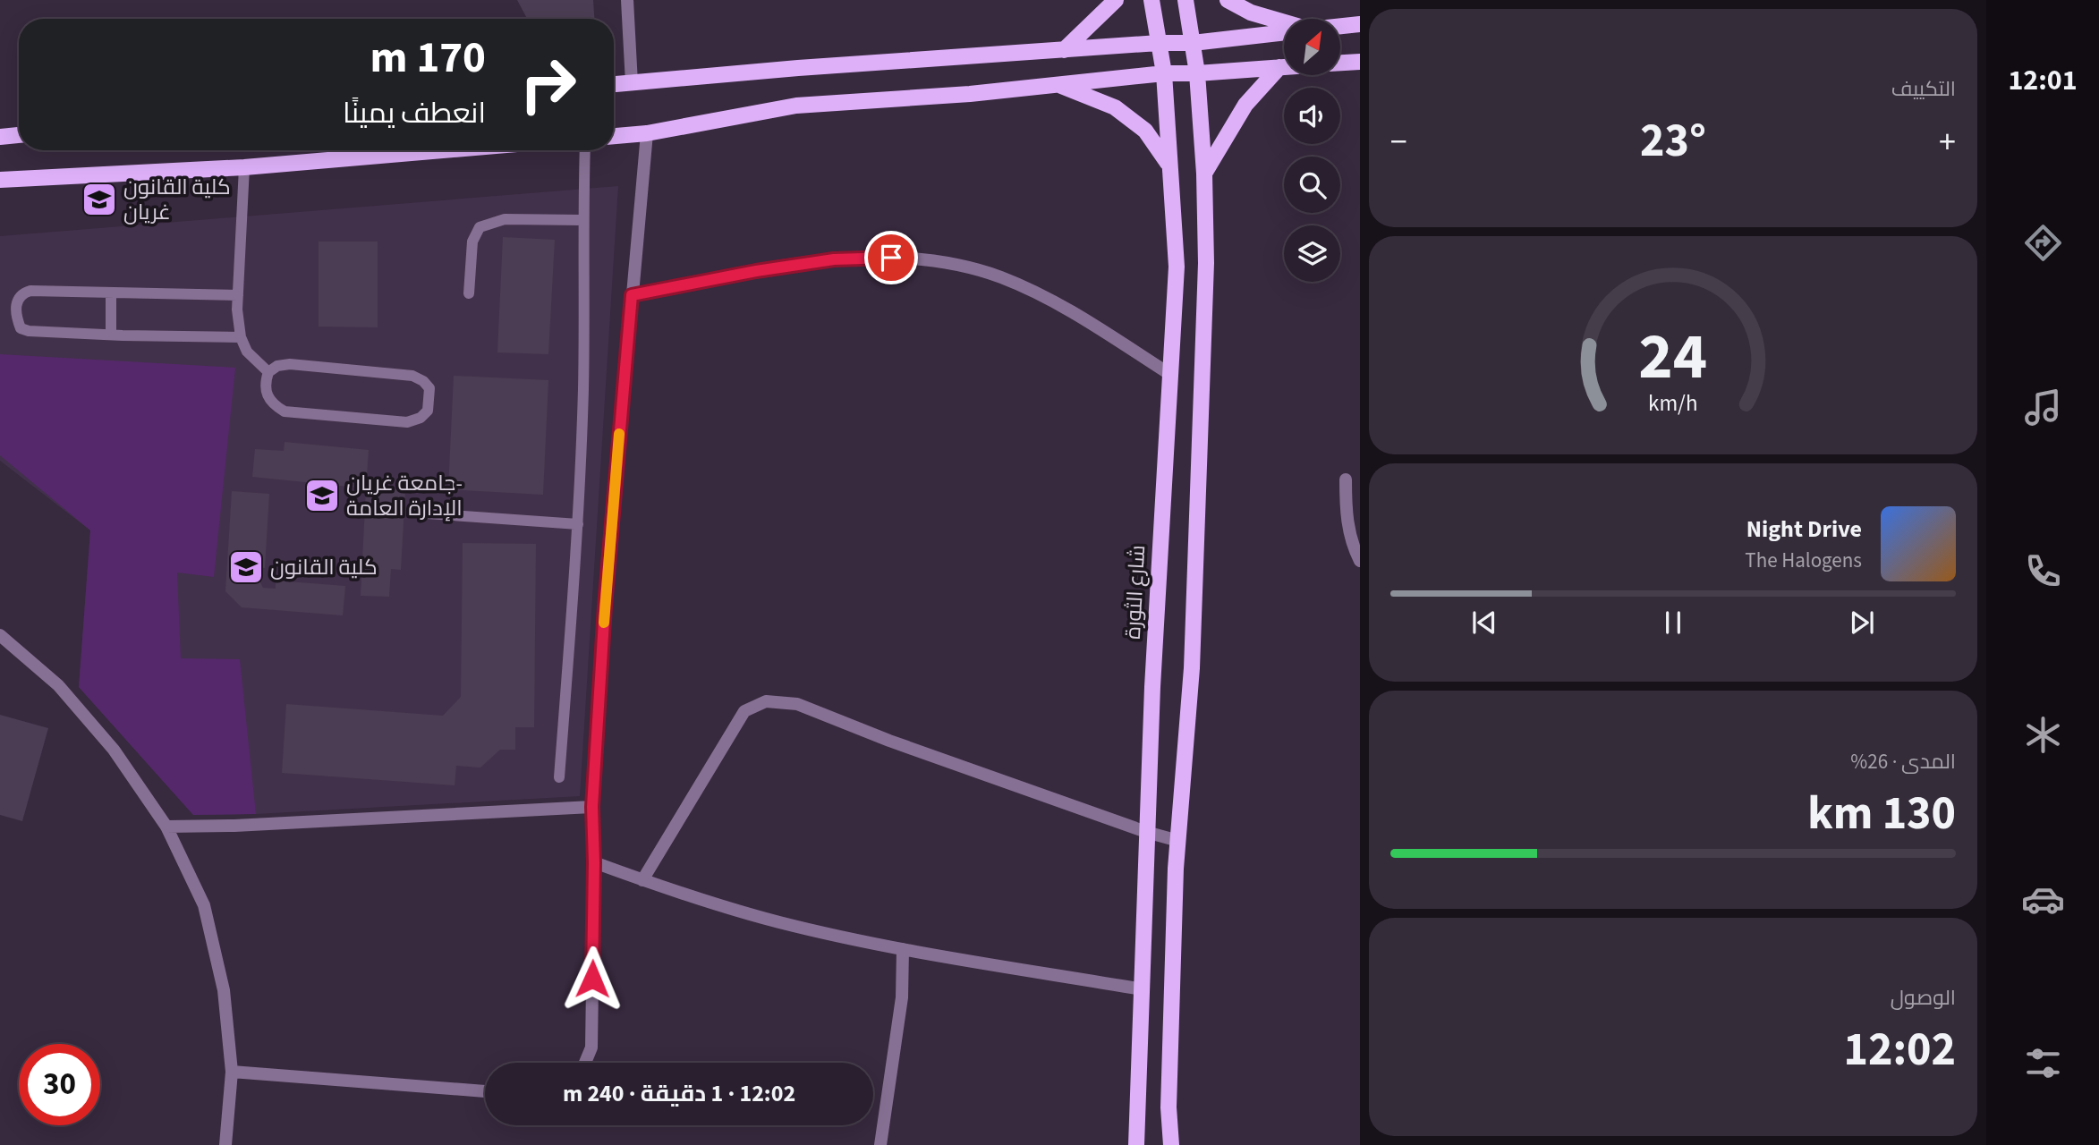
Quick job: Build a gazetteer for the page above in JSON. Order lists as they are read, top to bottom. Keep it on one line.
{"streets":{"main road":["شارع الثورة"]},"places":{"school or university":["كلية القانون غريان","جامعة غريان- الإدارة العامة","كلية القانون"]},"north":"top right","page":{"tabs":"12:01","tile":["التكييف",["المدى · 26%","130 km"],["الوصول","12:02"]],"turn":["170 m","انعطف يمينًا"],"heat":["−","23°","+"],"song":["Night Drive","The Halogens"],"limit":"30","trip":"12:02 · 1 دقيقة · 240 m","gauge":["24","km/h"]}}
